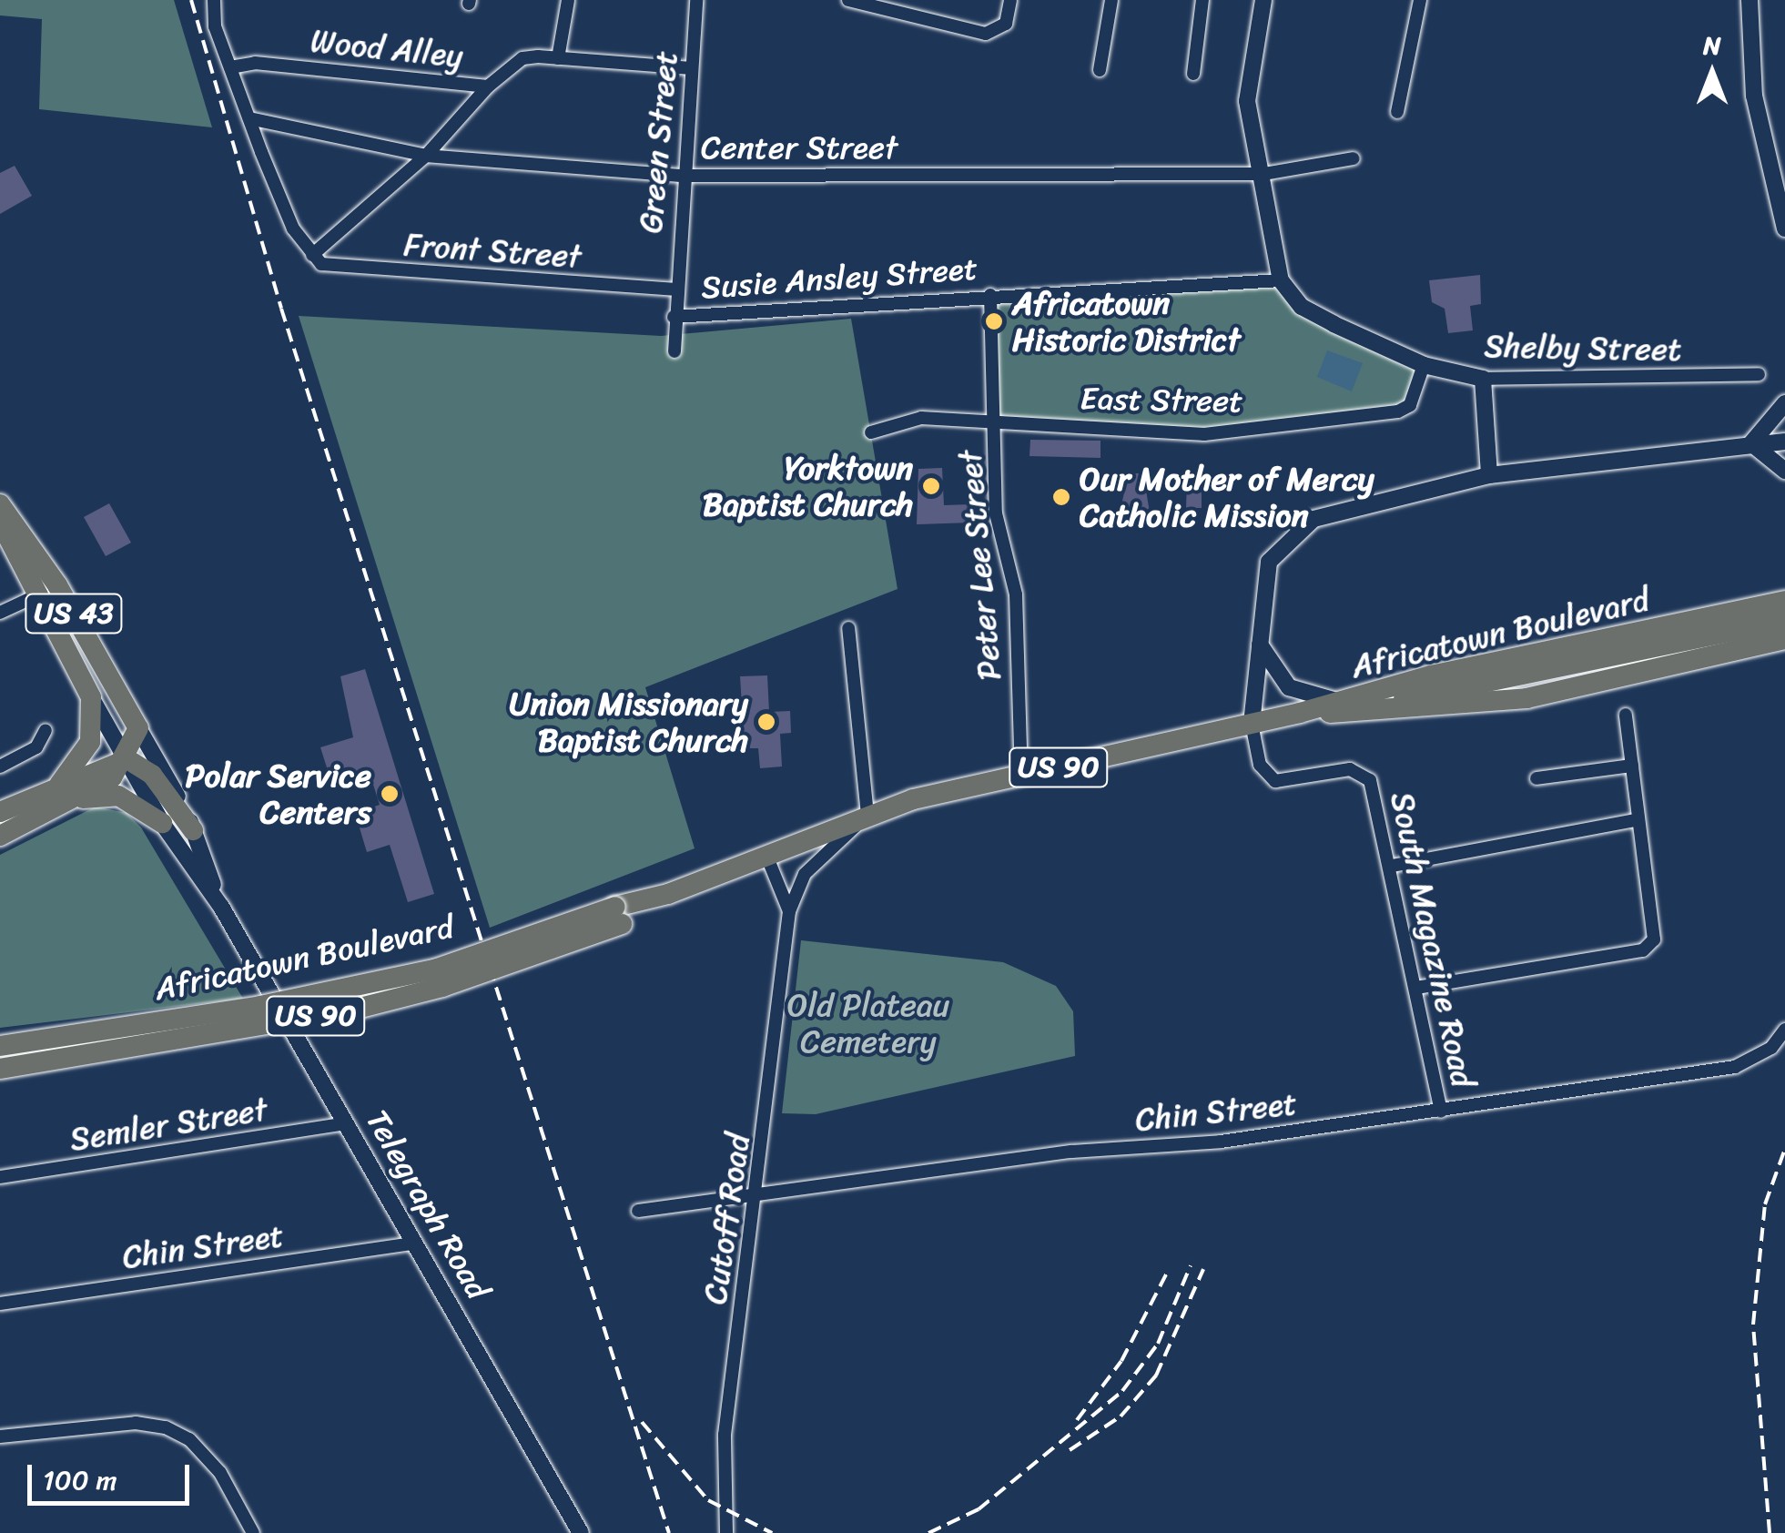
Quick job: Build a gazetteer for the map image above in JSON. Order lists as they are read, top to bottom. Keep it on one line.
{"streets":{"main road":["US 43","Africatown Boulevard","US 90","Telegraph Road"],"street":["Wood Alley","Green Street","Center Street","Front Street","Susie Ansley Street","Shelby Street","East Street","Peter Lee Street","South Magazine Road","Chin Street","Semler Street","Cutoff Road"]},"crossings":[["Wood Alley","Green Street"],["Green Street","Center Street"],["Green Street","Front Street"],["Green Street","Susie Ansley Street"],["Susie Ansley Street","Shelby Street"],["Susie Ansley Street","Peter Lee Street"],["Shelby Street","East Street"],["East Street","Peter Lee Street"],["Peter Lee Street","Africatown Boulevard"],["Africatown Boulevard","US 90"],["Africatown Boulevard","South Magazine Road"],["Africatown Boulevard","Cutoff Road"],["South Magazine Road","Chin Street"],["Chin Street","Telegraph Road"],["Chin Street","Cutoff Road"],["Semler Street","Telegraph Road"]],"parks":["Old Plateau Cemetery"],"places":["Africatown Historic District","Yorktown Baptist Church","Our Mother of Mercy Catholic Mission","Union Missionary Baptist Church","Polar Service Centers"],"scale_bar":"100 m","north":"top"}
